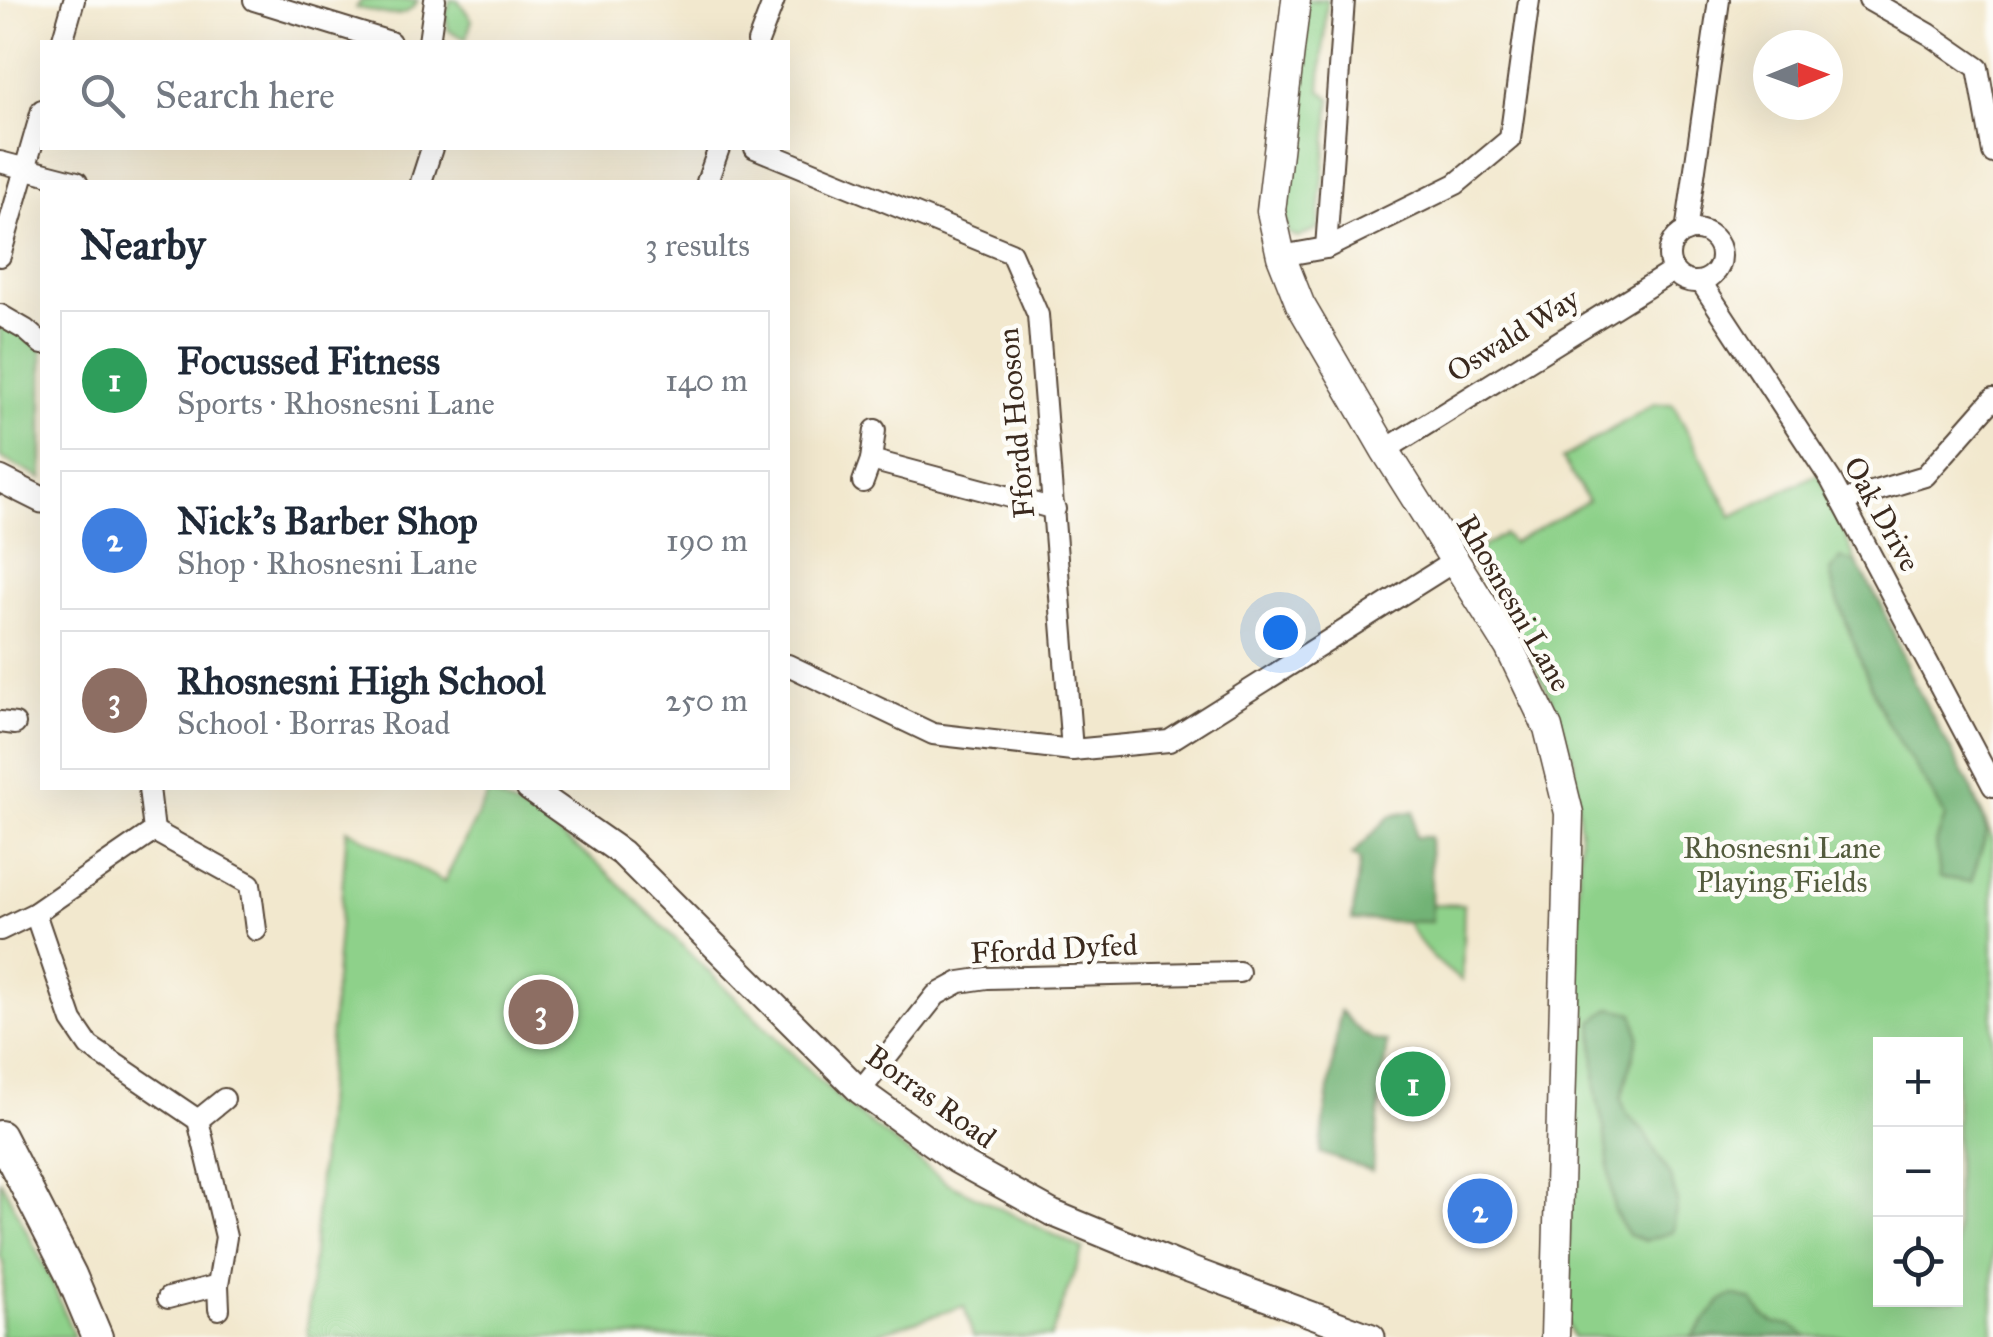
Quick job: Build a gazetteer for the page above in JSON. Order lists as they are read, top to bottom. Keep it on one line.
{"streets":{"main road":["Rhosnesni Lane"],"street":["Oswald Way","Ffordd Hooson","Oak Drive","Ffordd Dyfed","Borras Road"]},"crossings":[["Oswald Way","Oak Drive"],["Oswald Way","Rhosnesni Lane"],["Ffordd Dyfed","Borras Road"]],"parks":["Rhosnesni Lane Playing Fields"],"north":"right","page":{"search":"Search here","heading":["Nearby","3 results"],"list":[{"mark":"1","name":"Focussed Fitness","note":"Sports · Rhosnesni Lane","value":"140 m"},{"mark":"2","name":"Nick's Barber Shop","note":"Shop · Rhosnesni Lane","value":"190 m"},{"mark":"3","name":"Rhosnesni High School","note":"School · Borras Road","value":"250 m"}],"pins":["3","1","2"],"map_buttons":["+","−"]}}
